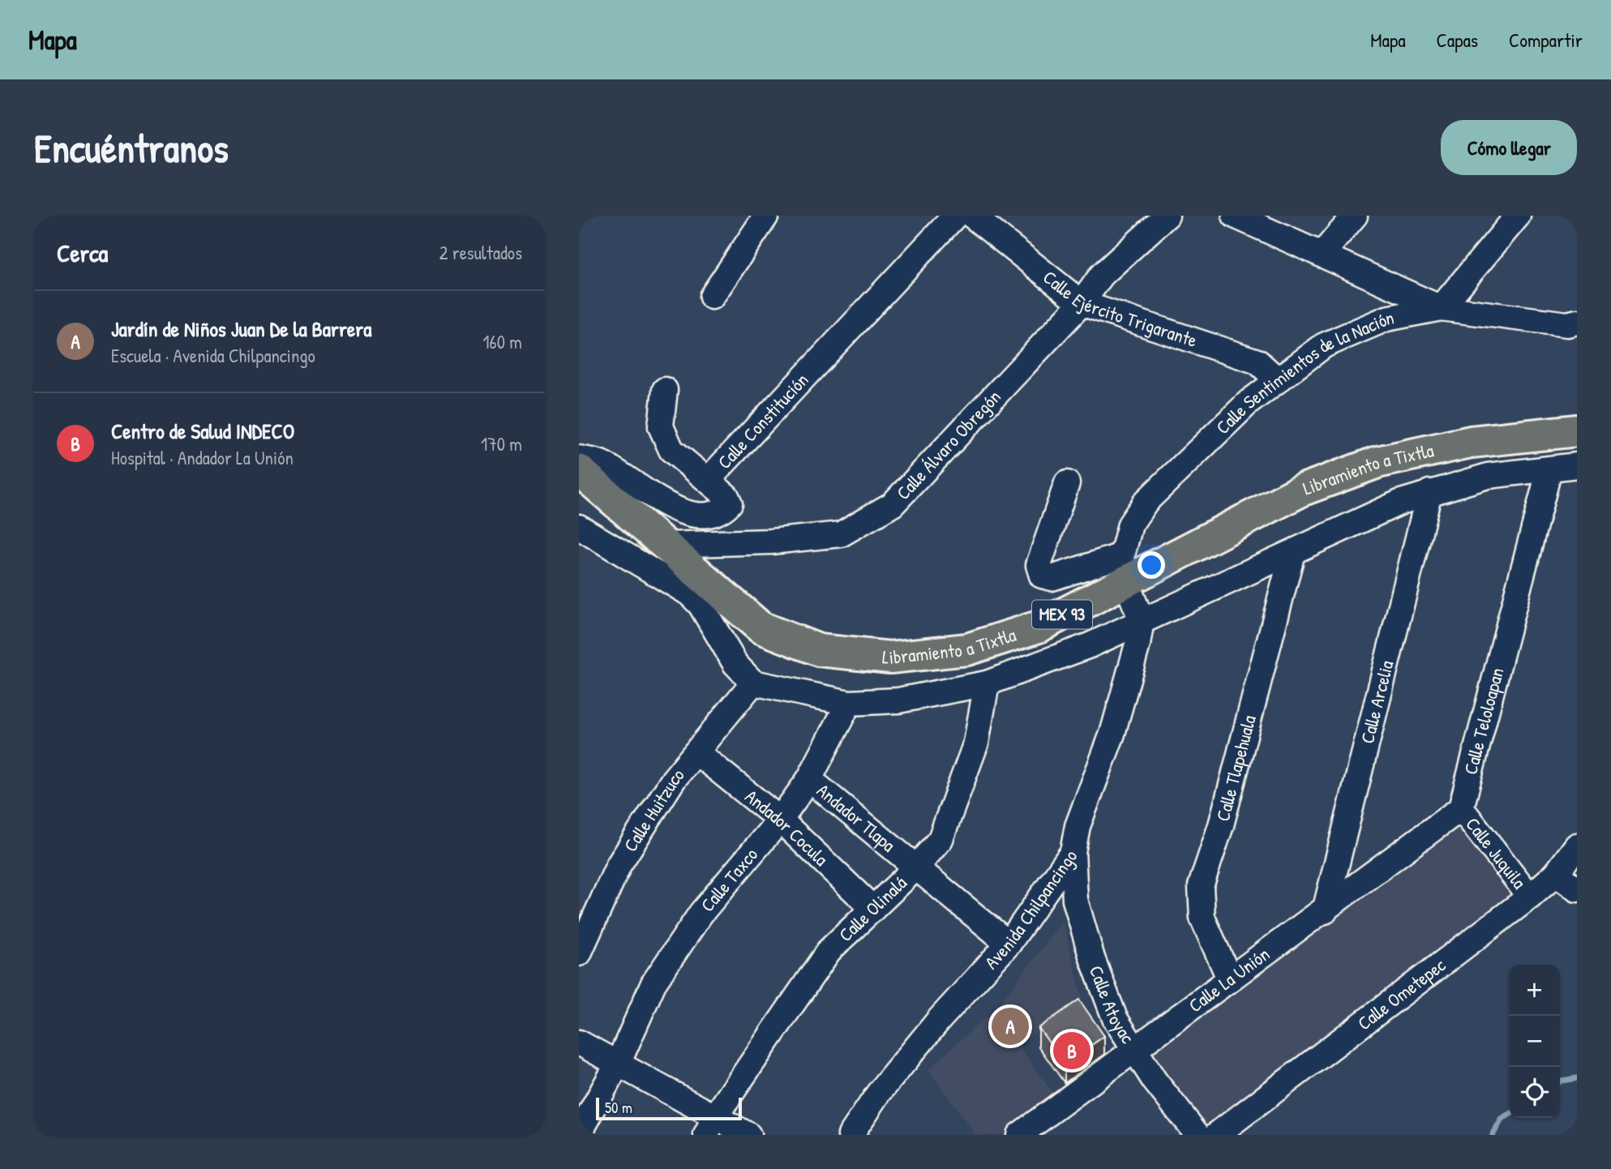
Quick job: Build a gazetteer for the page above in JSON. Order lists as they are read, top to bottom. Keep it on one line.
{"streets":{"main road":["Libramiento a Tixtla","MEX 93"],"street":["Calle Ejército Trigarante","Calle Sentimientos de la Nación","Calle Constitución","Calle Álvaro Obregón","Calle Arcelia","Calle Teloloapan","Calle Tlapehuala","Calle Huitzuco","Andador Tlapa","Andador Cocula","Calle Juquila","Calle Taxco","Calle Olinalá","Avenida Chilpancingo","Calle La Unión","Calle Ometepec","Calle Atoyac"]},"crossings":[["Calle Ejército Trigarante","Calle Sentimientos de la Nación"],["Calle Ejército Trigarante","Calle Álvaro Obregón"],["Calle Sentimientos de la Nación","Libramiento a Tixtla"],["Calle Álvaro Obregón","Libramiento a Tixtla"],["Calle Arcelia","Calle La Unión"],["Calle Teloloapan","Calle Juquila"],["Calle Tlapehuala","Calle La Unión"],["Calle Huitzuco","Andador Cocula"],["Andador Tlapa","Calle Taxco"],["Andador Tlapa","Calle Olinalá"],["Andador Tlapa","Avenida Chilpancingo"],["Andador Cocula","Calle Taxco"],["Andador Cocula","Calle Olinalá"],["Calle Juquila","Calle Ometepec"],["Avenida Chilpancingo","Calle Atoyac"],["Calle La Unión","Calle Atoyac"]],"scale_bar":"50 m","page":{"header":"Mapa","nav":["Mapa","Capas","Compartir"],"buttons":"Cómo llegar","title":"Encuéntranos","heading":["Cerca","2 resultados"],"list":[{"mark":"A","name":"Jardín de Niños Juan De la Barrera","note":"Escuela · Avenida Chilpancingo","value":"160 m"},{"mark":"B","name":"Centro de Salud INDECO","note":"Hospital · Andador La Unión","value":"170 m"}],"map_buttons":["+","−"],"pins":["A","B"],"scale":"50 m"}}
